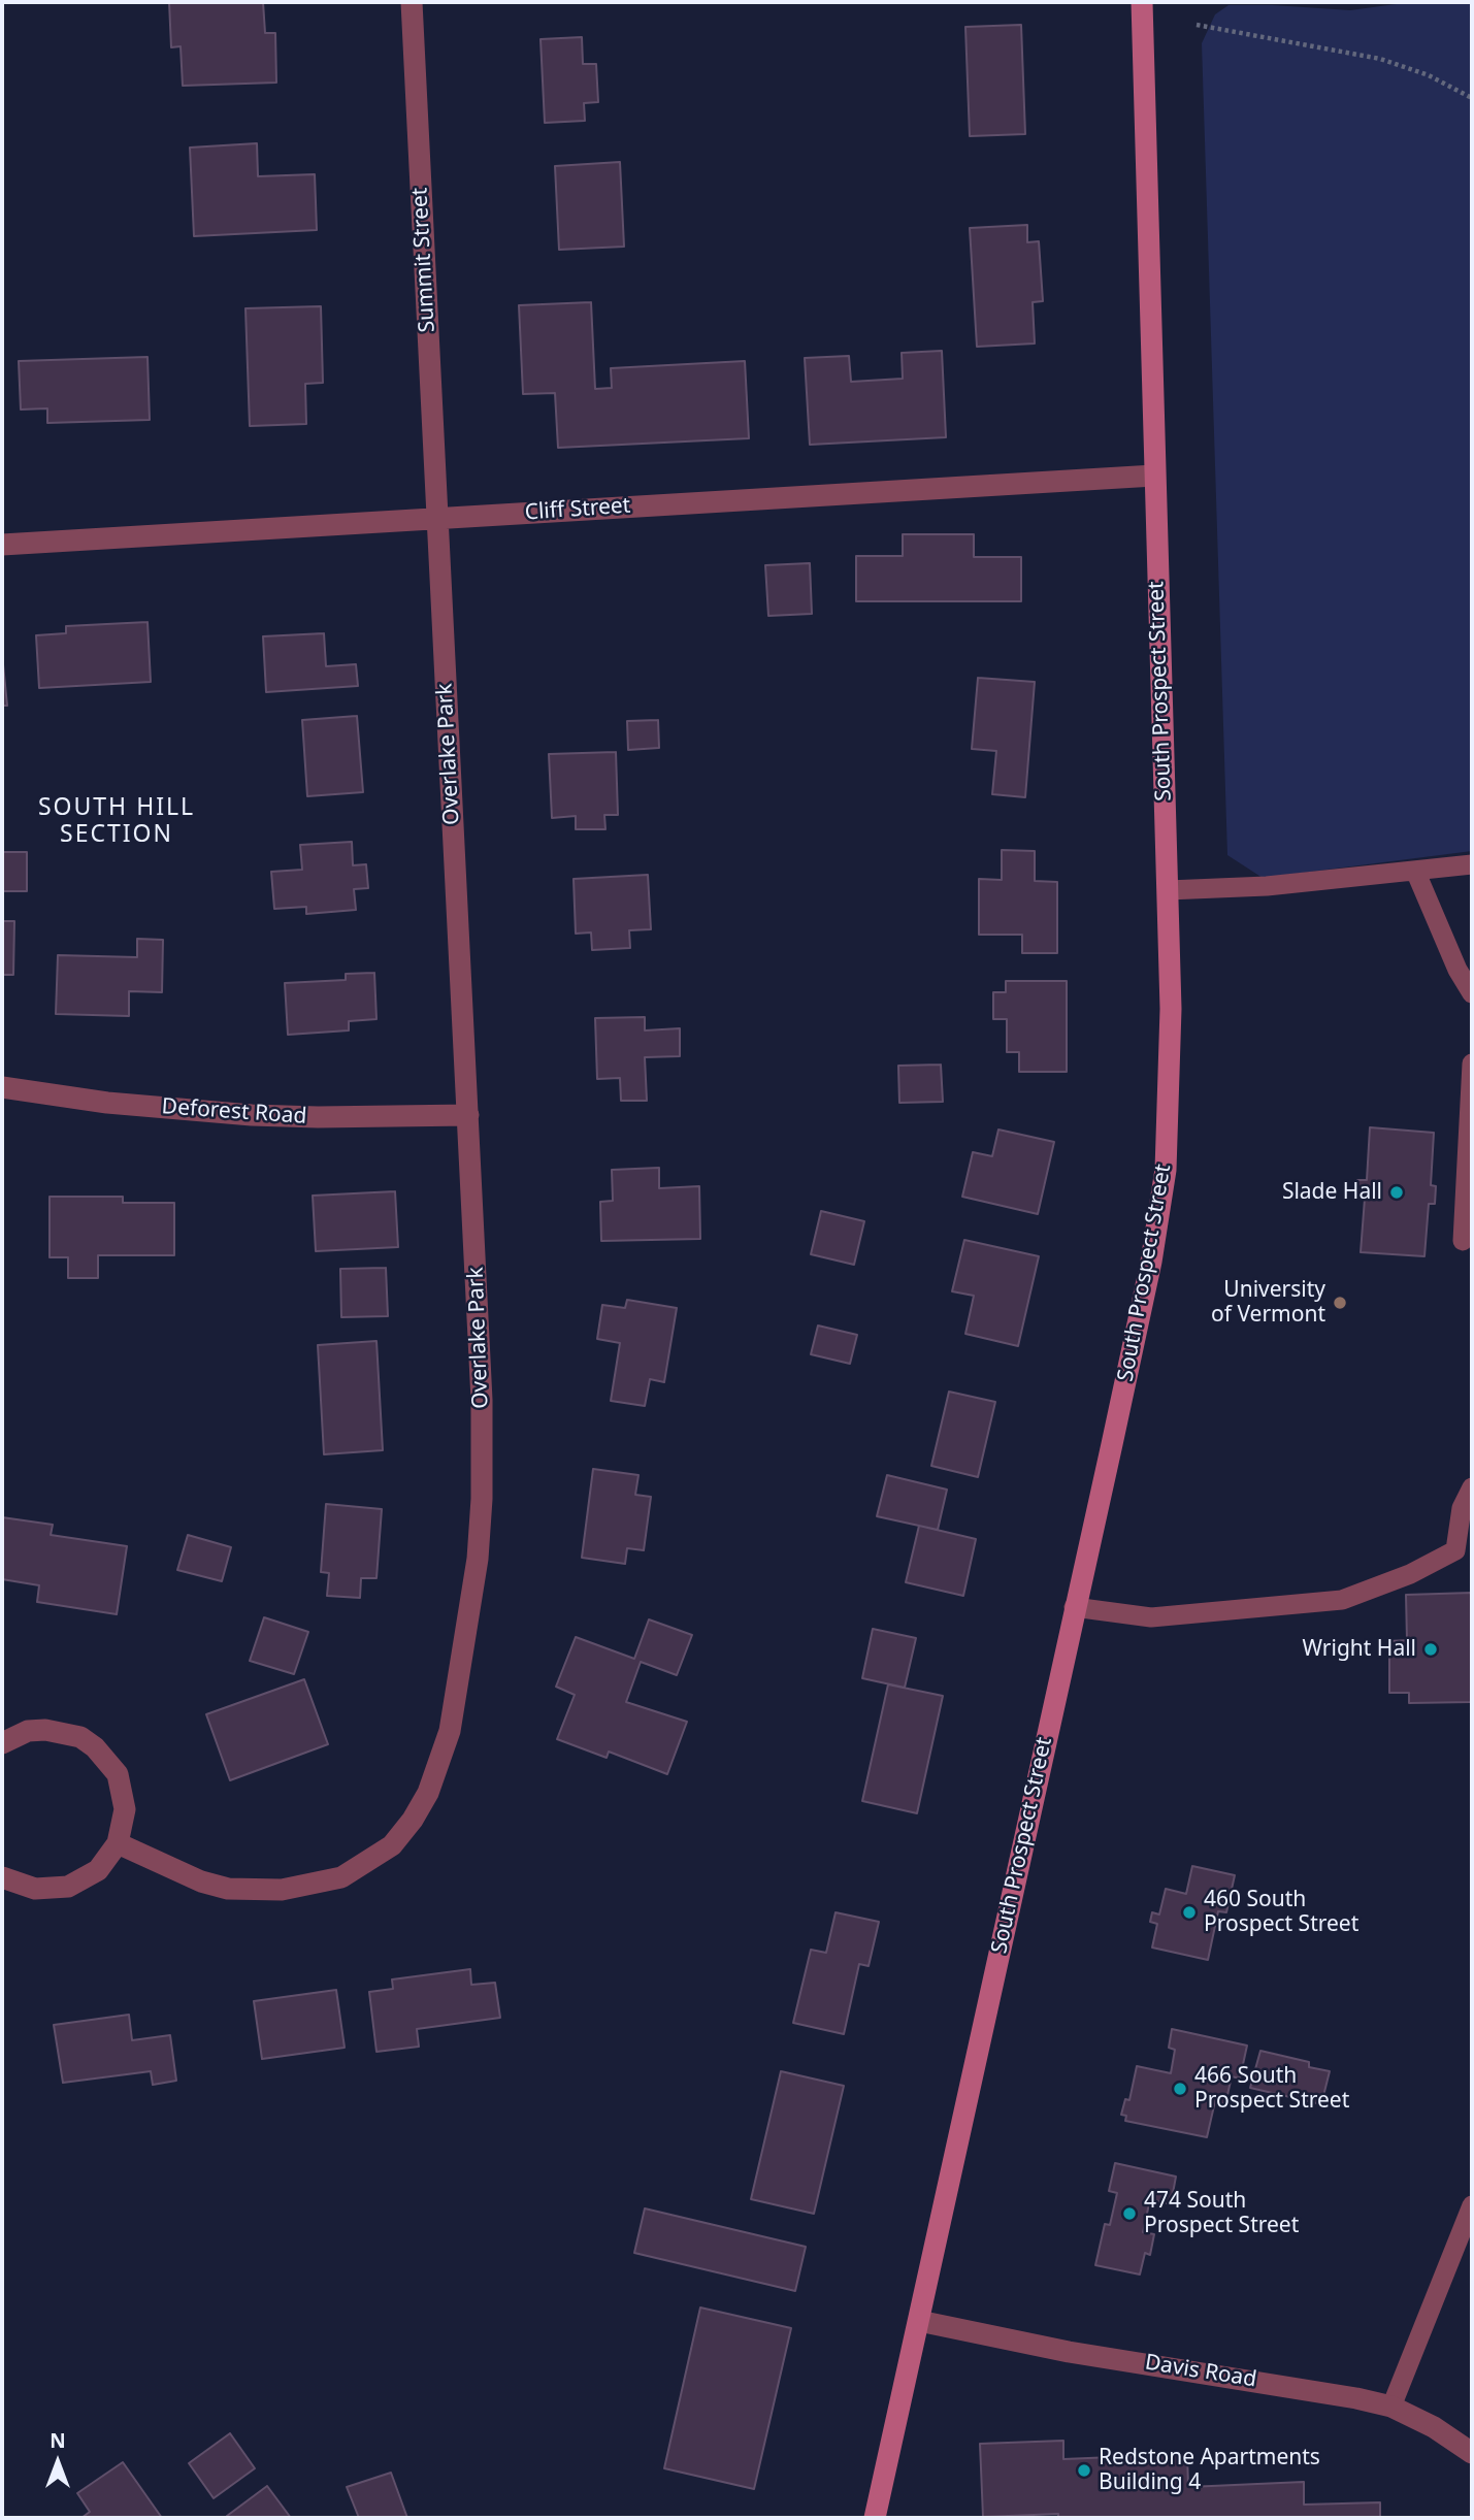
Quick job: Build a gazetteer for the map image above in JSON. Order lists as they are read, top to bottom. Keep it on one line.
{"streets":{"street":["Summit Street","Cliff Street","South Prospect Street","Overlake Park","Deforest Road","Davis Road"]},"crossings":[["Summit Street","Cliff Street"],["Summit Street","Overlake Park"],["Cliff Street","South Prospect Street"],["Cliff Street","Overlake Park"],["South Prospect Street","Davis Road"],["Overlake Park","Deforest Road"]],"districts":["SOUTH HILL SECTION"],"places":["Slade Hall","University of Vermont","Wright Hall","460 South Prospect Street","466 South Prospect Street","474 South Prospect Street","Redstone Apartments Building 4"],"north":"top"}
